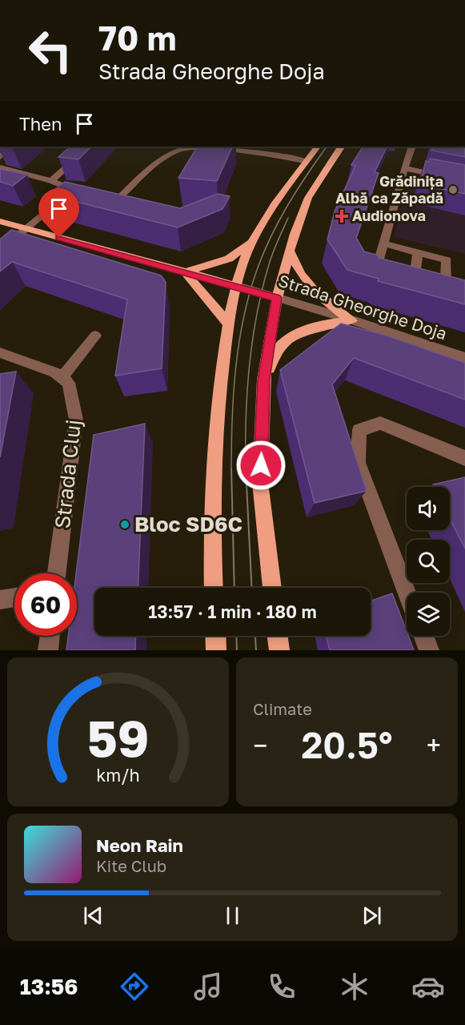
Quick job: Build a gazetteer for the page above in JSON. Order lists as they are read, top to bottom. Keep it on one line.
{"streets":{"main road":["Strada Gheorghe Doja"],"street":["Strada Cluj"]},"places":{"other":["Grădinița Albă ca Zăpadă","Bloc SD6C"],"health":["Audionova"]},"page":{"turn":["70 m","Strada Gheorghe Doja"],"then":"Then","limit":"60","trip":"13:57 · 1 min · 180 m","tile":"Climate","heat":["−","20.5°","+"],"song":["Neon Rain","Kite Club"],"tabs":"13:56","gauge":["59","km/h"]}}
